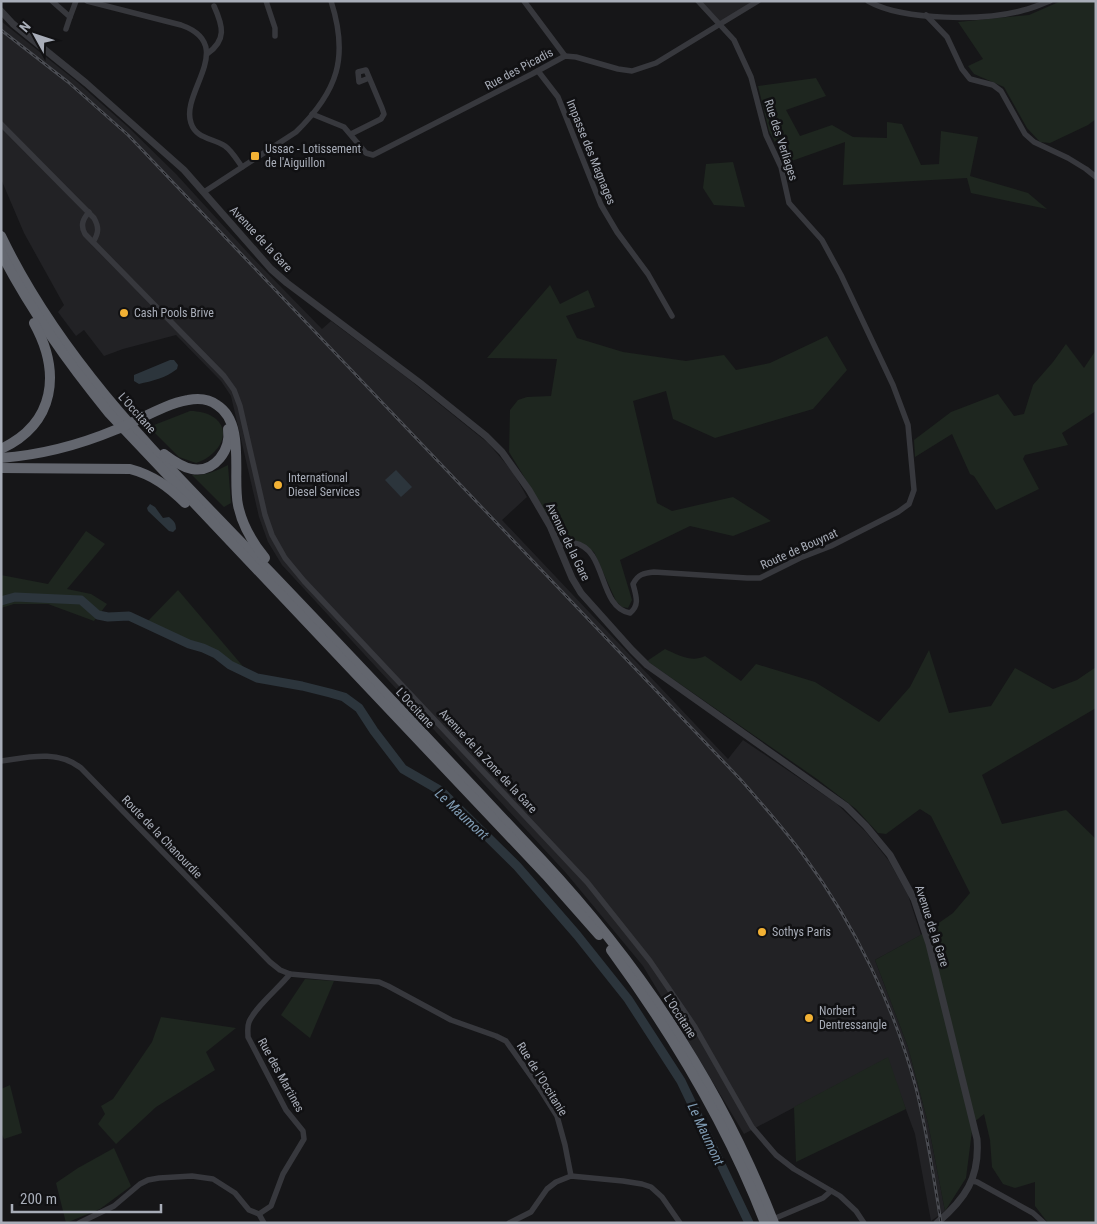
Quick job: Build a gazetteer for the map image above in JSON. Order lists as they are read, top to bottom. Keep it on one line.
{"streets":{"highway":["L'Occitane"],"street":["Rue des Picadis","Rue des Verliages","Impasse des Magnages","Avenue de la Gare","Route de Bouynat","Avenue de la Zone de la Gare","Route de la Chanourdie","Rue des Martines","Rue de l'Occitanie"]},"crossings":[["Rue des Picadis","Rue des Verliages"],["Rue des Picadis","Impasse des Magnages"],["Rue des Verliages","Route de Bouynat"],["Avenue de la Gare","Route de Bouynat"],["Route de la Chanourdie","Rue des Martines"],["Route de la Chanourdie","Rue de l'Occitanie"],["Rue des Martines","Rue de l'Occitanie"]],"water":["Le Maumont"],"places":{"transit":["Ussac - Lotissement de l'Aiguillon"],"other":["Cash Pools Brive","International Diesel Services","Sothys Paris","Norbert Dentressangle"]},"scale_bar":"200 m","north":"top left"}
